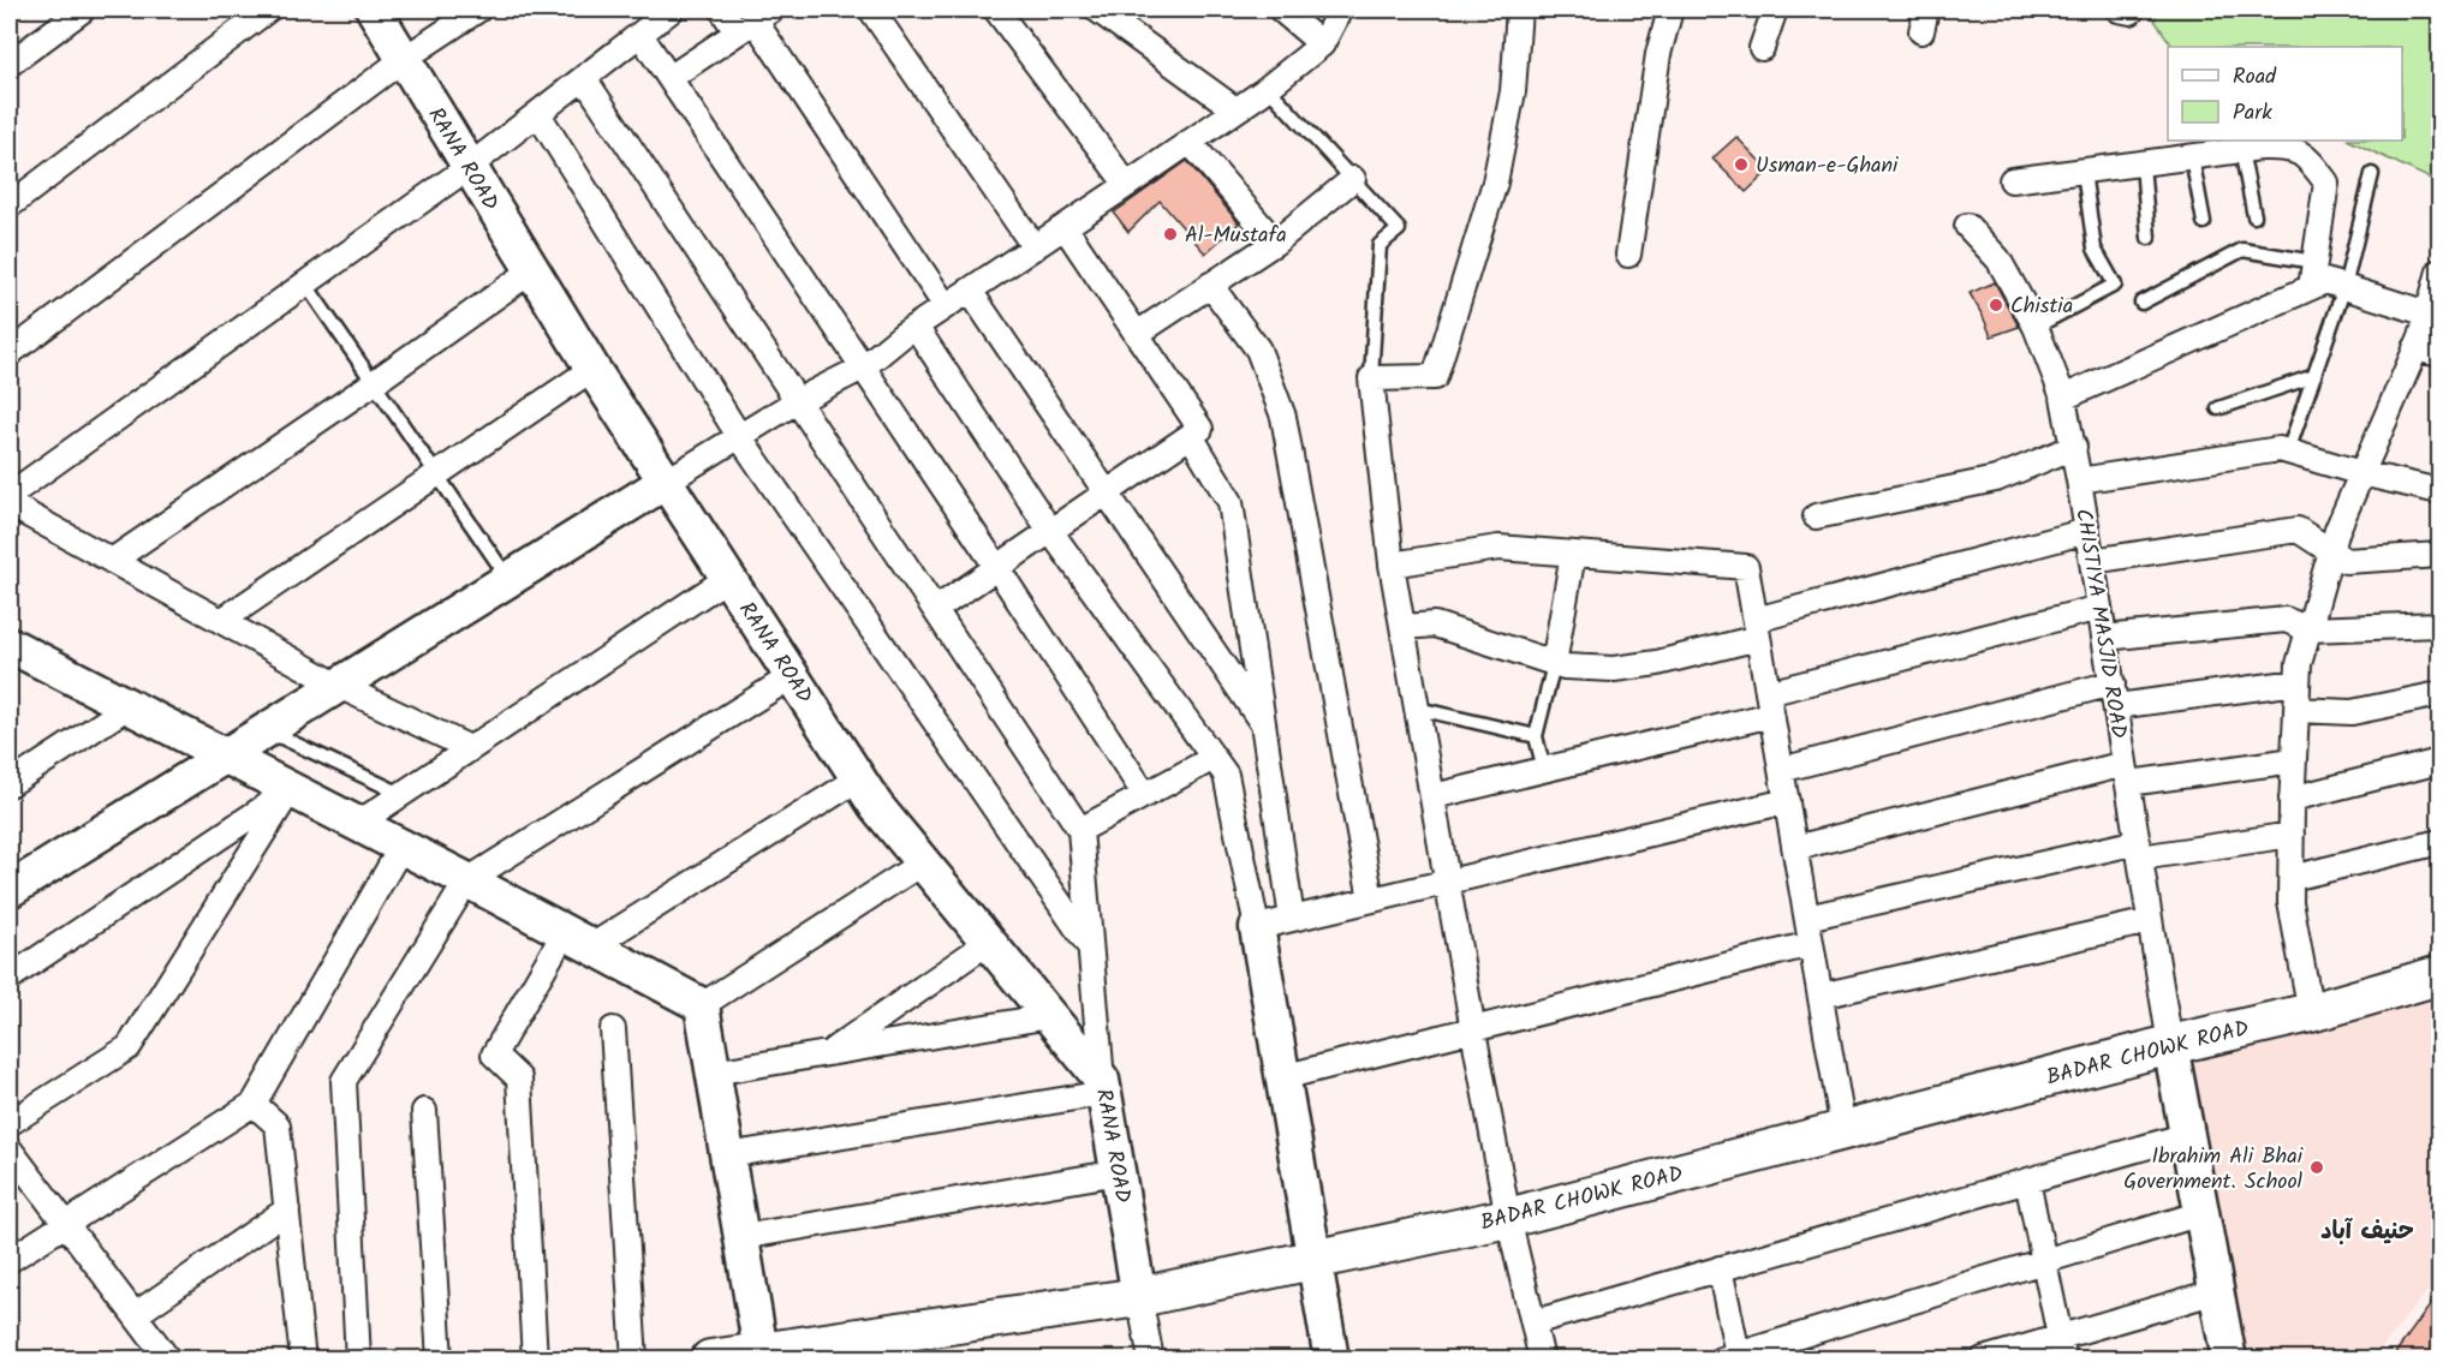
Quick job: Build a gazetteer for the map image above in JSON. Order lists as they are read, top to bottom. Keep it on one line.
{"streets":{"main road":["BADAR CHOWK ROAD"],"street":["RANA ROAD","CHISTIYA MASJID ROAD"]},"crossings":[["RANA ROAD","BADAR CHOWK ROAD"],["CHISTIYA MASJID ROAD","BADAR CHOWK ROAD"]],"districts":["حنیف آباد"],"places":["Usman-e-Ghani","Al-Mustafa","Chistia","Ibrahim Ali Bhai Government. School"],"legend":["Road","Park"]}
